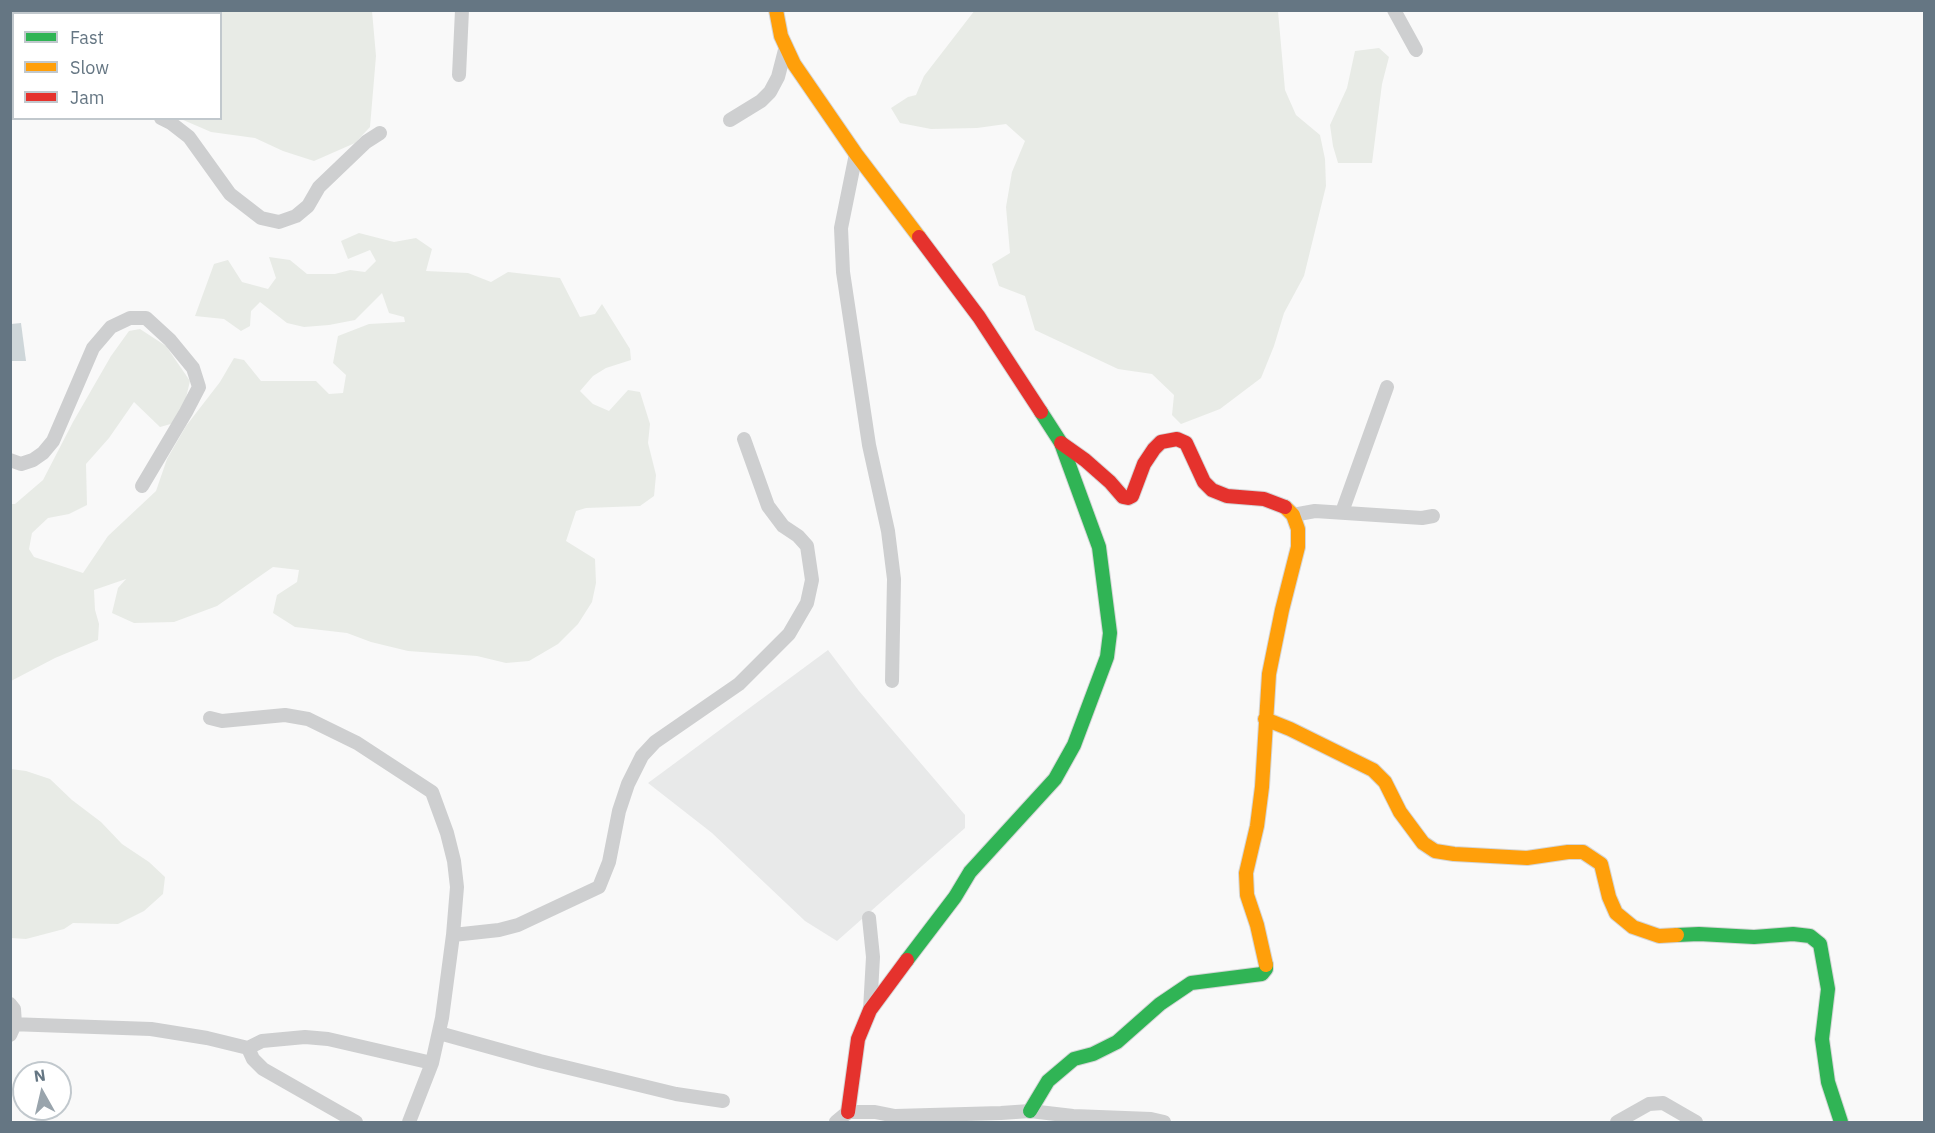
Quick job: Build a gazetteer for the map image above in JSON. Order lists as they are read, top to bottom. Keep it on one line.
{"legend":["Fast","Slow","Jam"],"north":"top"}
